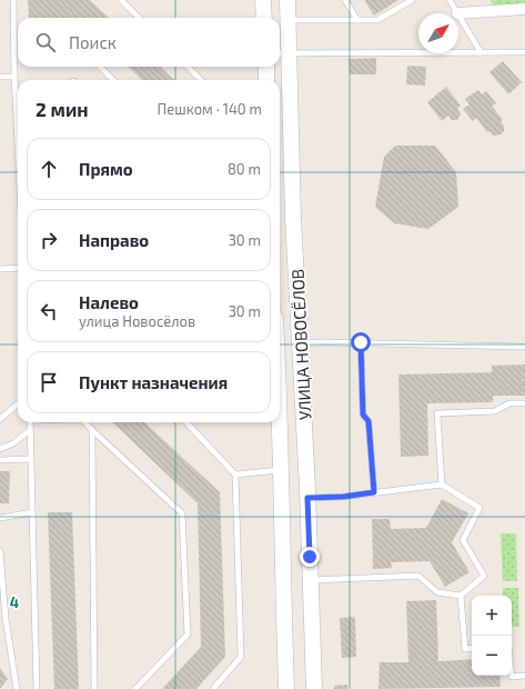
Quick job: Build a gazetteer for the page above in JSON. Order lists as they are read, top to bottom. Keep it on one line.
{"streets":{"main road":["УЛИЦА НОВОСЁЛОВ"]},"north":"top right","page":{"search":"Поиск","heading":["2 мин","Пешком · 140 m"],"list":[["Прямо","80 m"],["Направо","30 m"],["Налево","улица Новосёлов","30 m"],"Пункт назначения"],"map_buttons":["+","−"]},"grid":{"rows":["4"]}}
